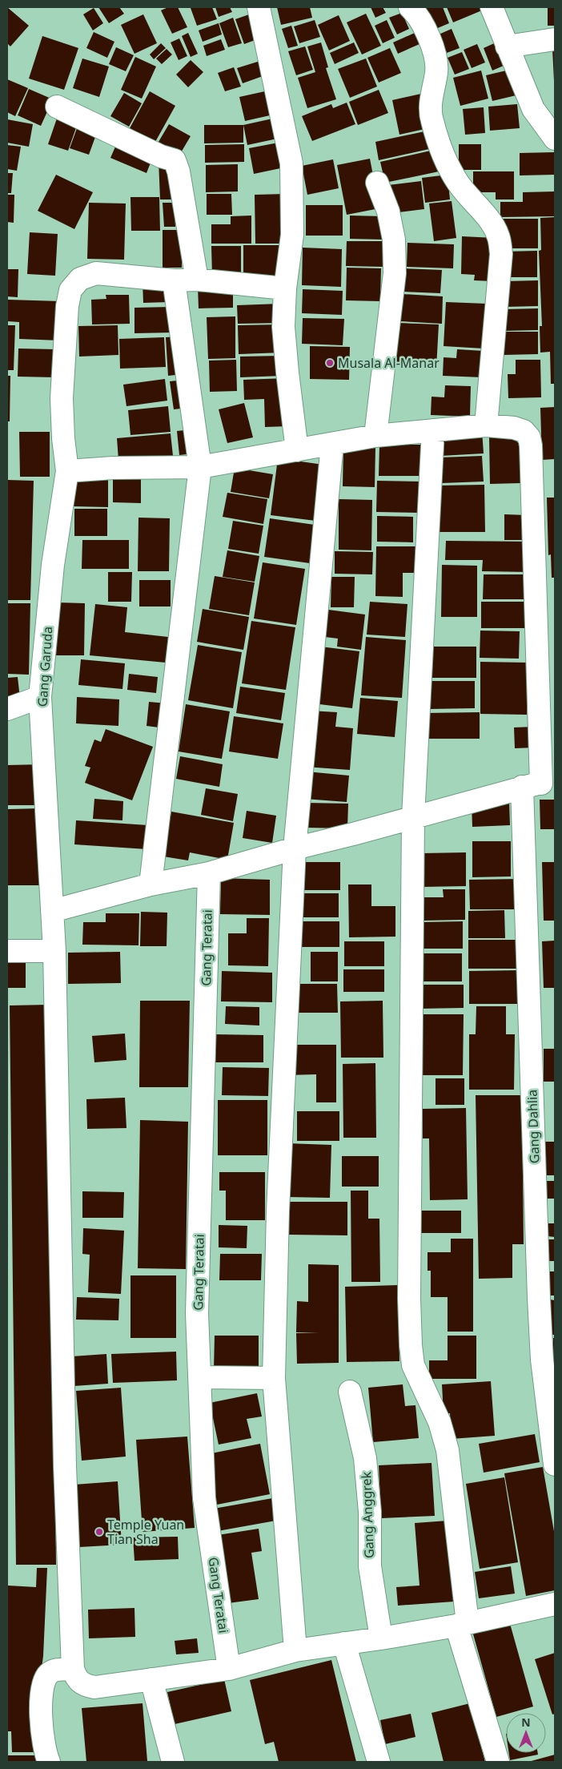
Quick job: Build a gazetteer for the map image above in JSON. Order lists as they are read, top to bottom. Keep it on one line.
{"streets":{"street":["Gang Garuda","Gang Teratai","Gang Dahlia","Gang Anggrek"]},"places":["Musala Al-Manar","Temple Yuan Tian Sha"],"north":"top"}
